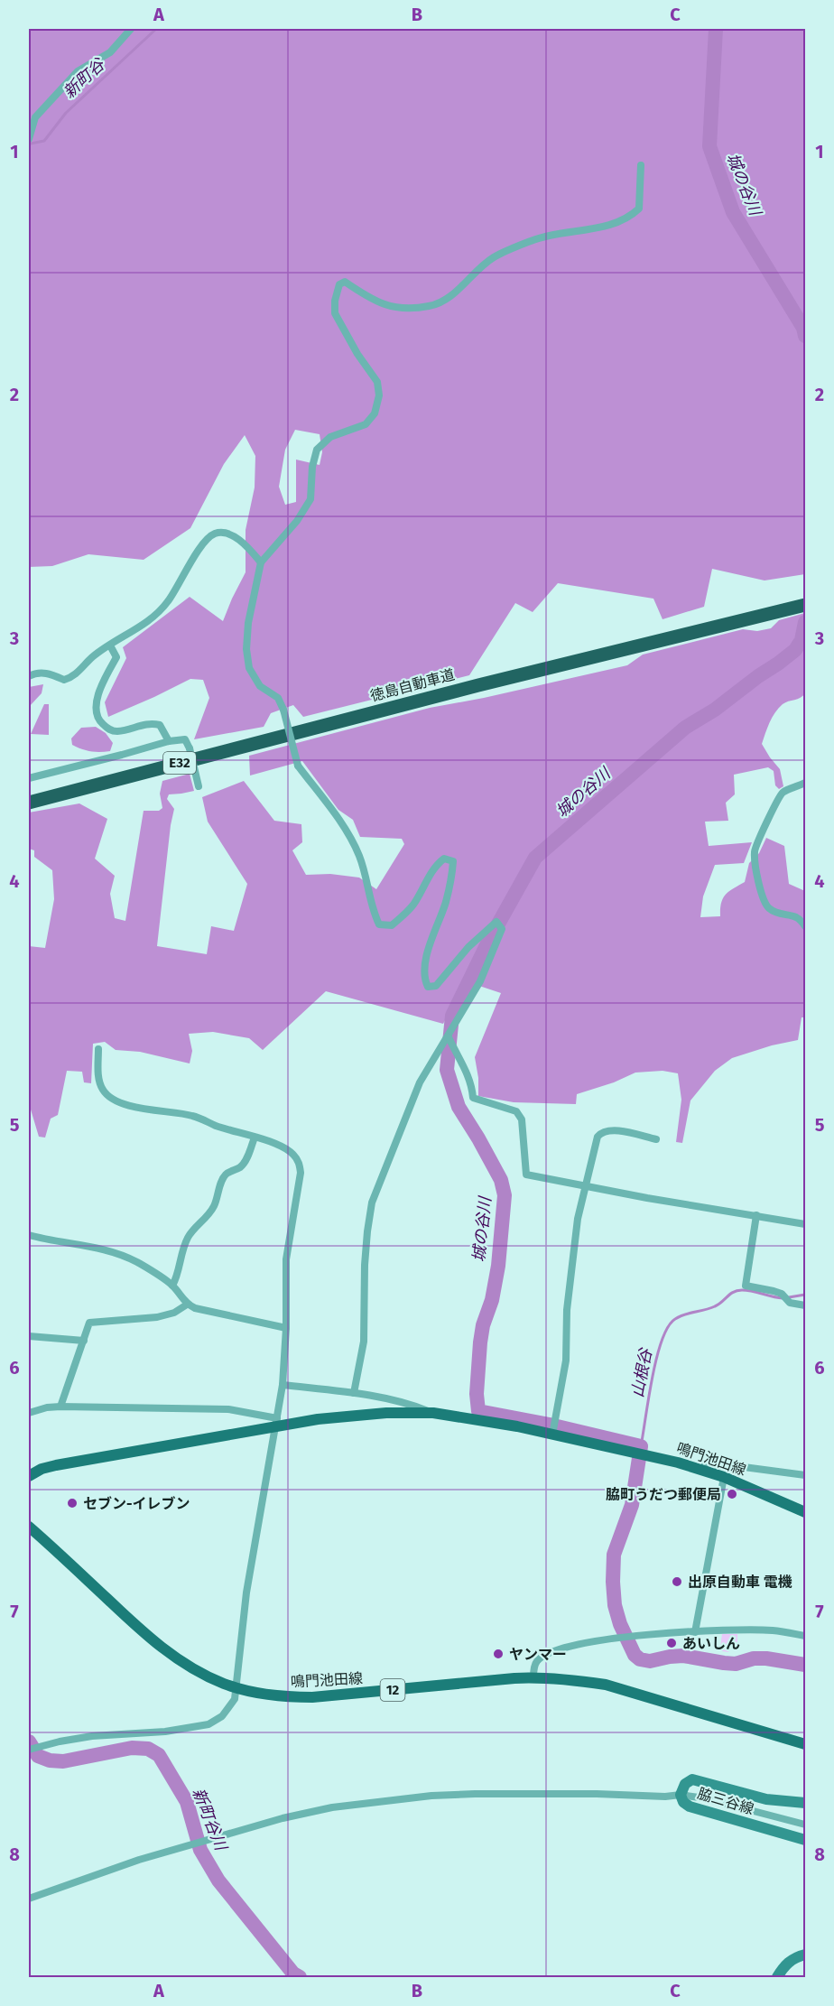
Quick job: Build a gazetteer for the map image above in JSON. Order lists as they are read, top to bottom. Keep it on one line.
{"streets":{"highway":["徳島自動車道","E32"],"main road":["鳴門池田線","12","脇三谷線"]},"water":["新町谷","城の谷川","山根谷","新町谷川"],"places":["脇町うだつ郵便局","セブン-イレブン","出原自動車 電機","あいしん","ヤンマー"],"grid":{"columns":["A","B","C"],"rows":["1","2","3","4","5","6","7","8"]}}
